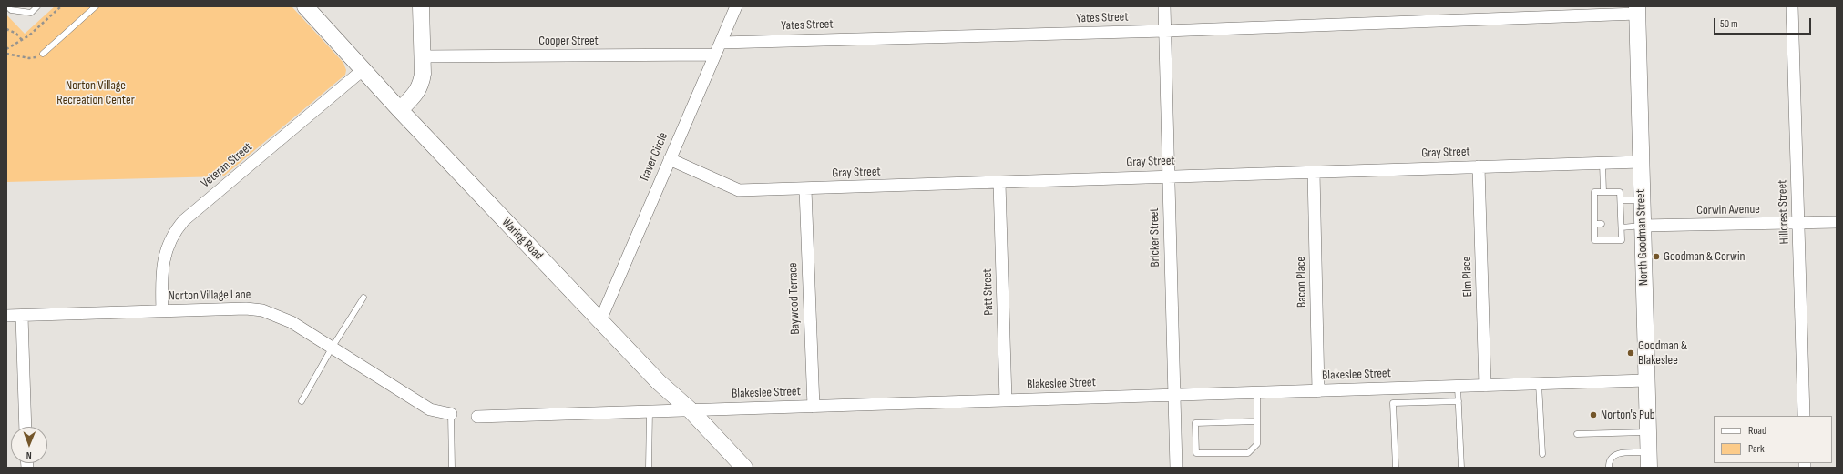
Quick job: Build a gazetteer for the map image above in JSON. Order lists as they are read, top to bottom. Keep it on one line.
{"streets":{"street":["Yates Street","Cooper Street","Gray Street","Traver Circle","Veteran Street","Corwin Avenue","Hillcrest Street","Bricker Street","North Goodman Street","Waring Road","Elm Place","Bacon Place","Patt Street","Norton Village Lane","Baywood Terrace","Blakeslee Street"]},"crossings":[["Yates Street","Traver Circle"],["Yates Street","Bricker Street"],["Yates Street","North Goodman Street"],["Cooper Street","Traver Circle"],["Gray Street","Traver Circle"],["Gray Street","Bricker Street"],["Gray Street","North Goodman Street"],["Gray Street","Elm Place"],["Gray Street","Bacon Place"],["Gray Street","Patt Street"],["Gray Street","Baywood Terrace"],["Traver Circle","Waring Road"],["Veteran Street","Waring Road"],["Veteran Street","Norton Village Lane"],["Corwin Avenue","Hillcrest Street"],["Corwin Avenue","North Goodman Street"],["Bricker Street","Blakeslee Street"],["North Goodman Street","Blakeslee Street"],["Waring Road","Blakeslee Street"],["Elm Place","Blakeslee Street"],["Bacon Place","Blakeslee Street"],["Patt Street","Blakeslee Street"],["Baywood Terrace","Blakeslee Street"]],"parks":["Norton Village Recreation Center"],"places":["Goodman & Corwin","Goodman & Blakeslee","Norton's Pub"],"legend":["Road","Park"],"scale_bar":"50 m","north":"bottom"}
